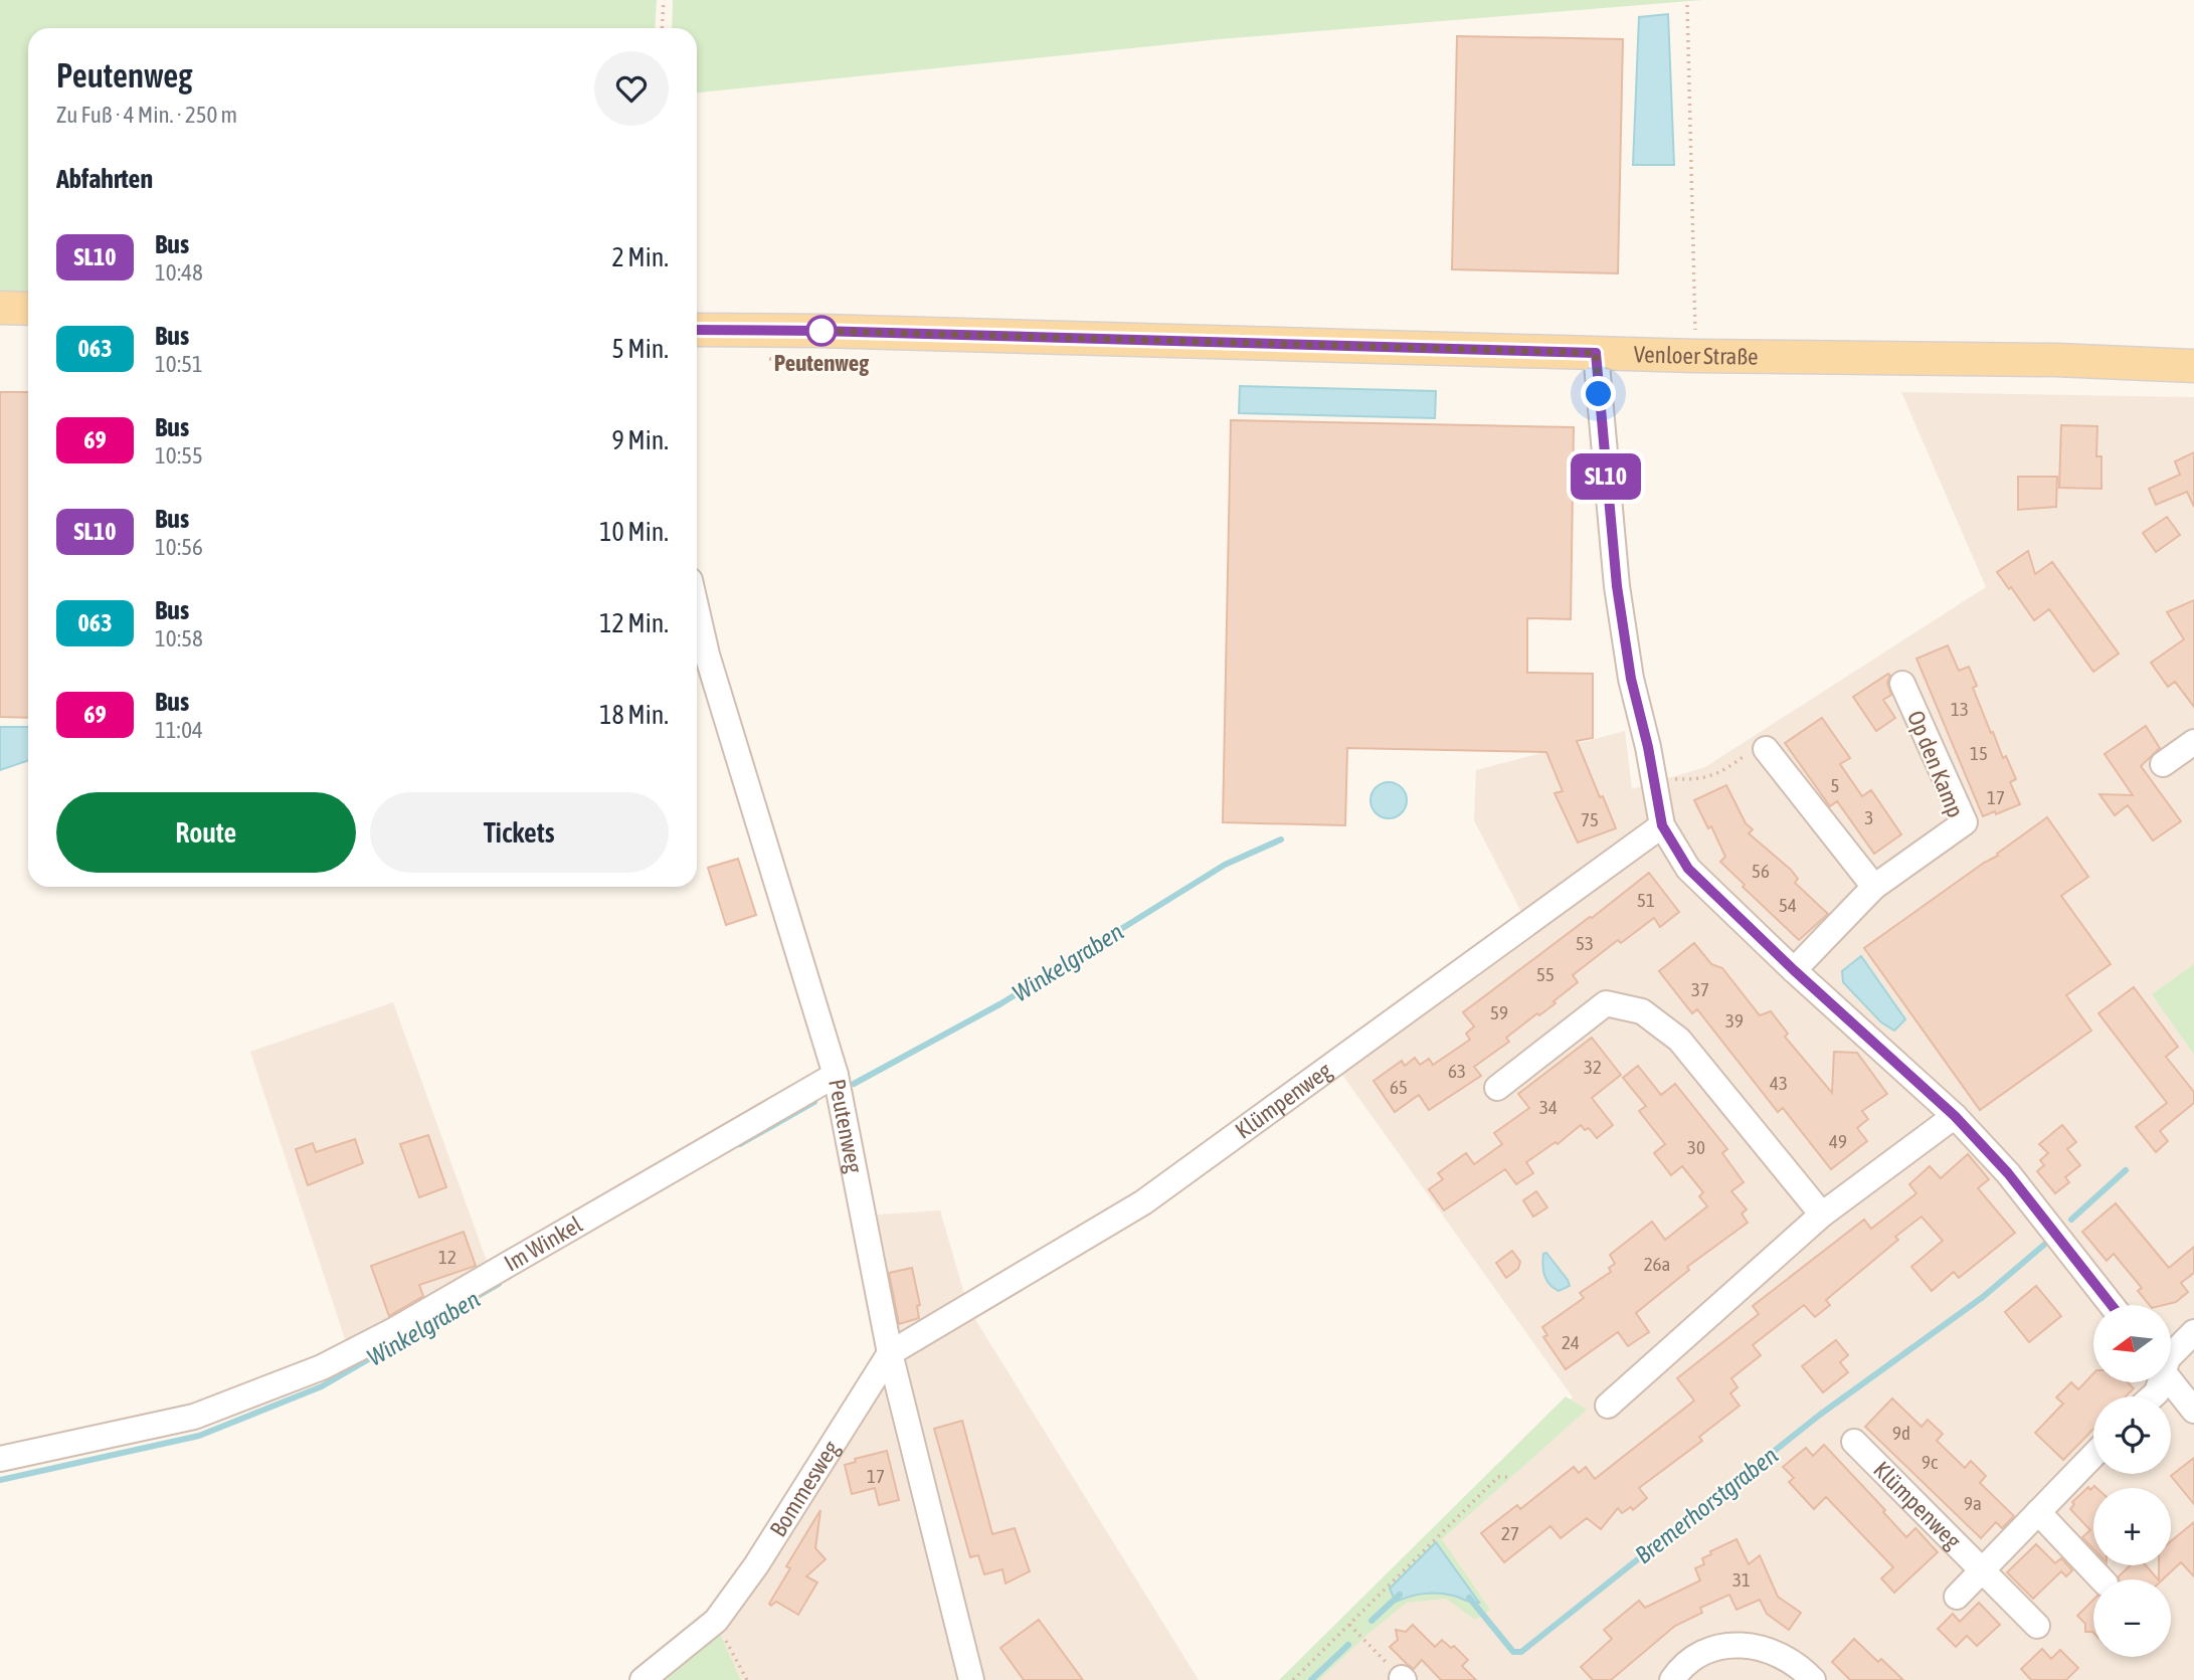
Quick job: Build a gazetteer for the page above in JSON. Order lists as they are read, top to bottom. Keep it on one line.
{"streets":{"main road":["Venloer Straße"],"street":["Op den Kamp","Klümpenweg","Peutenweg","Im Winkel","Bommesweg"]},"crossings":[["Klümpenweg","Peutenweg"],["Klümpenweg","Bommesweg"],["Peutenweg","Im Winkel"],["Peutenweg","Bommesweg"]],"water":["Winkelgraben","Bremerhorstgraben"],"places":["Peutenweg"],"lines":["bus line SL10"],"house_numbers":["13","15","5","17","3","75","56","51","54","53","55","37","59","39","32","63","43","65","34","49","30","12","26a","24","9d","9c","17","9a","27","31"],"north":"left","page":{"on_map":"SL10","heading":[["Peutenweg","Zu Fuß · 4 Min. · 250 m"],"Abfahrten"],"list":[{"mark":"SL10","name":"Bus","note":"10:48","value":"2 Min."},{"mark":"063","name":"Bus","note":"10:51","value":"5 Min."},{"mark":"69","name":"Bus","note":"10:55","value":"9 Min."},{"mark":"SL10","name":"Bus","note":"10:56","value":"10 Min."},{"mark":"063","name":"Bus","note":"10:58","value":"12 Min."},{"mark":"69","name":"Bus","note":"11:04","value":"18 Min."}],"buttons":["Route","Tickets"],"map_buttons":["+","−"]}}
